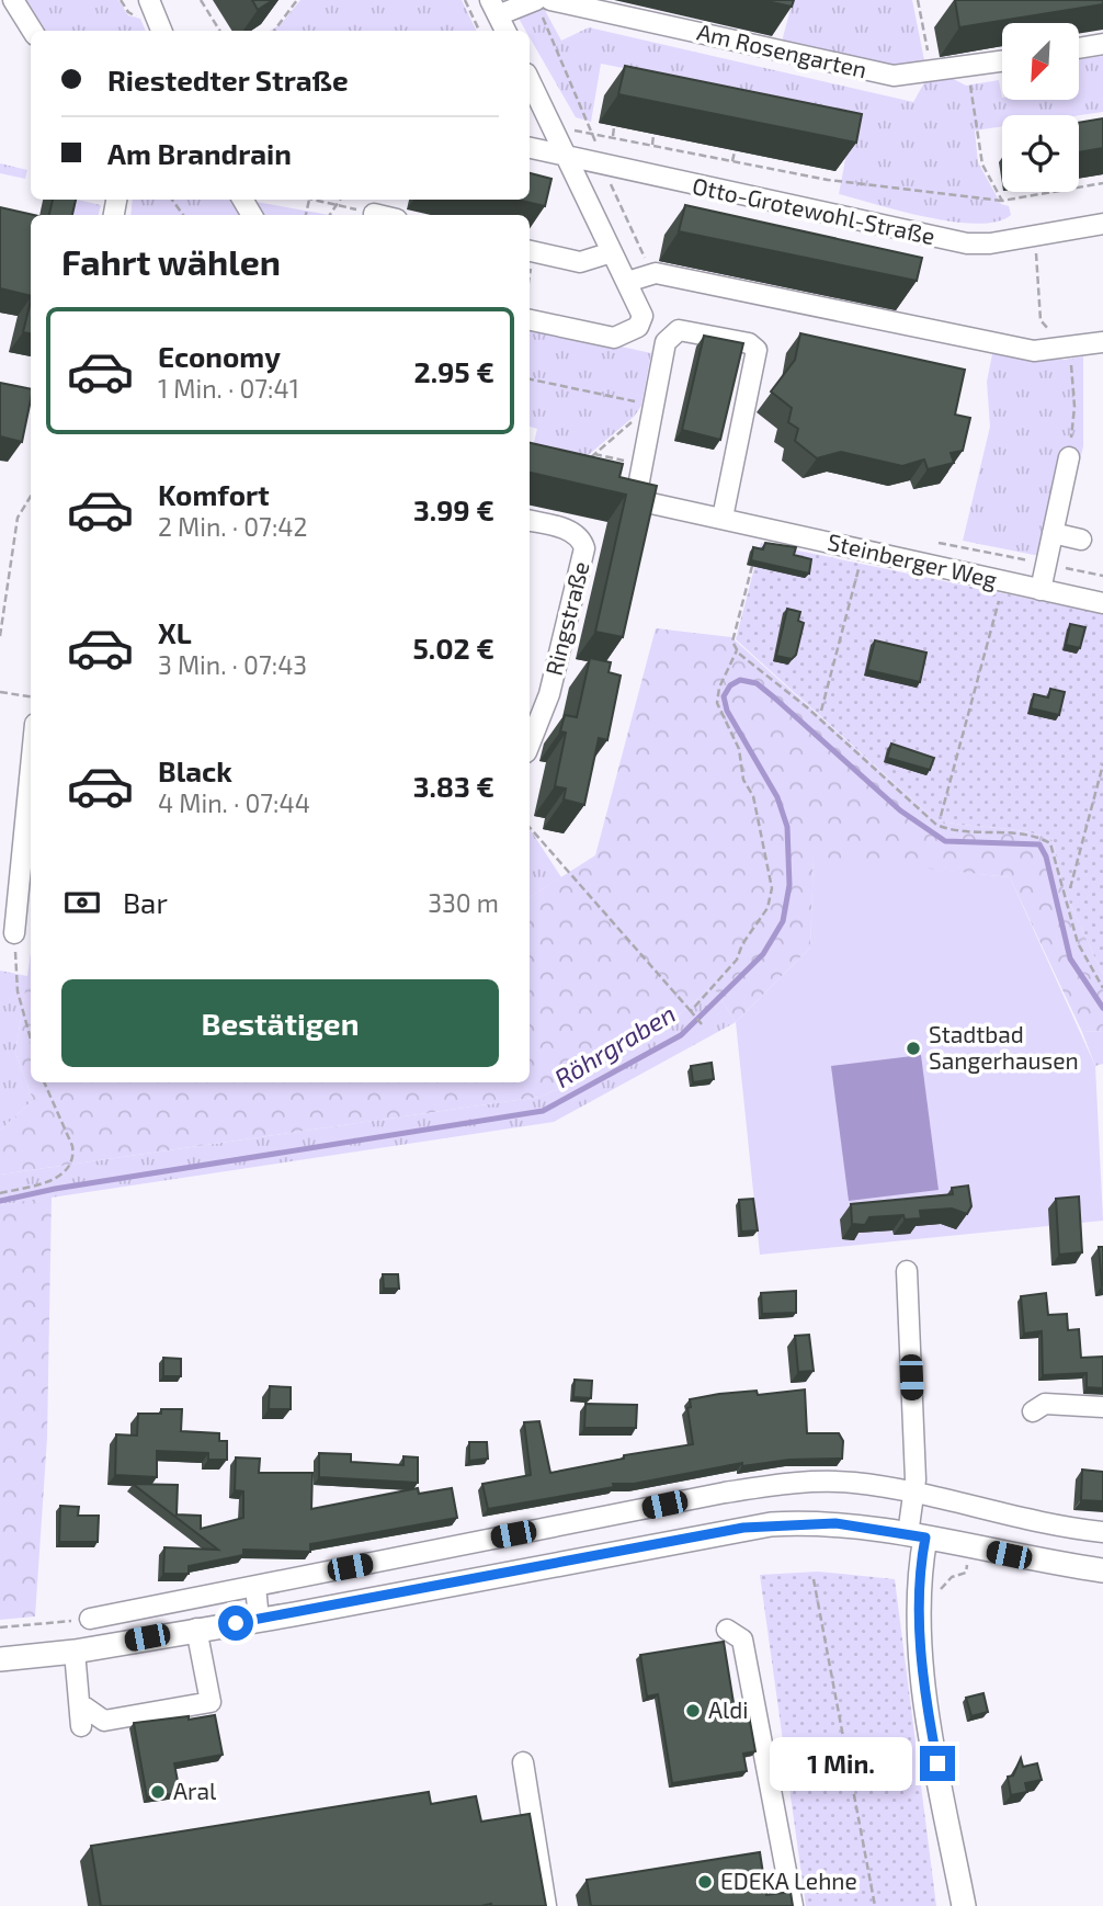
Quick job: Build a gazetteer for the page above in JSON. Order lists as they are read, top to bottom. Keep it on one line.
{"streets":{"street":["Am Rosengarten","Otto-Grotewohl-Straße","Steinberger Weg","Ringstraße"]},"water":["Röhrgraben"],"places":["Stadtbad Sangerhausen","Aldi","Aral","EDEKA Lehne"],"north":"bottom left","page":{"banner":["Riestedter Straße","Am Brandrain"],"heading":"Fahrt wählen","list":[{"name":"Economy","note":"1 Min. · 07:41","value":"2.95 €"},{"name":"Komfort","note":"2 Min. · 07:42","value":"3.99 €"},{"name":"XL","note":"3 Min. · 07:43","value":"5.02 €"},{"name":"Black","note":"4 Min. · 07:44","value":"3.83 €"}],"pay":["Bar","330 m"],"buttons":"Bestätigen","bubble":"1 Min."}}
